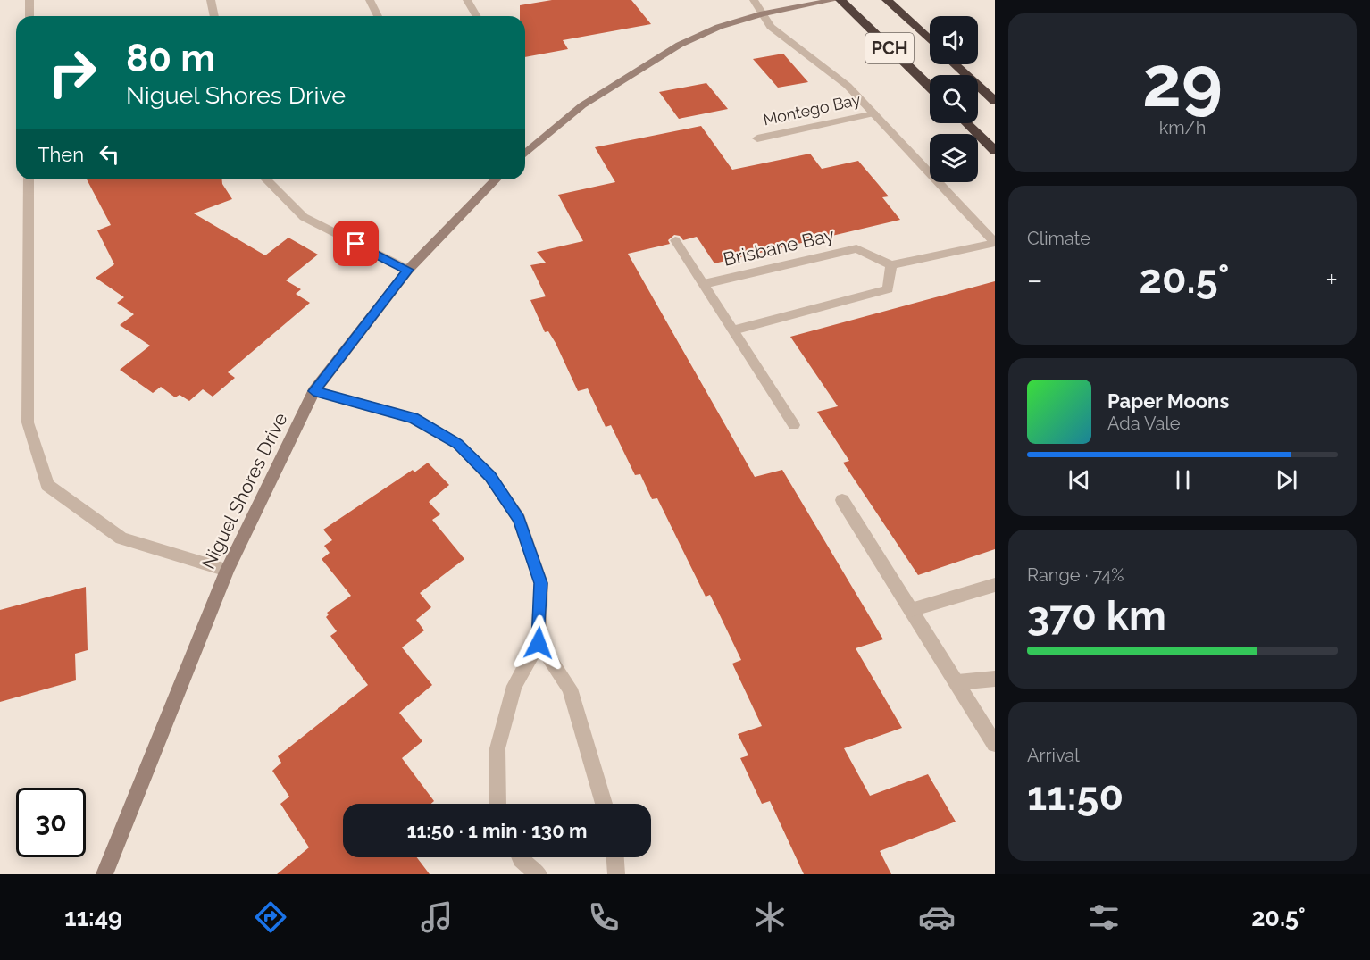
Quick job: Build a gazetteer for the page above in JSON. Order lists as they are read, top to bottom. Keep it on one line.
{"streets":{"highway":["PCH"],"street":["Montego Bay","Brisbane Bay","Niguel Shores Drive"]},"page":{"tile":[["29","km/h"],"Climate",["Range · 74%","370 km"],["Arrival","11:50"]],"turn":["80 m","Niguel Shores Drive"],"then":"Then","heat":["−","20.5°","+"],"song":["Paper Moons","Ada Vale"],"limit":"30","trip":"11:50 · 1 min · 130 m","tabs":["11:49","20.5°"]}}
